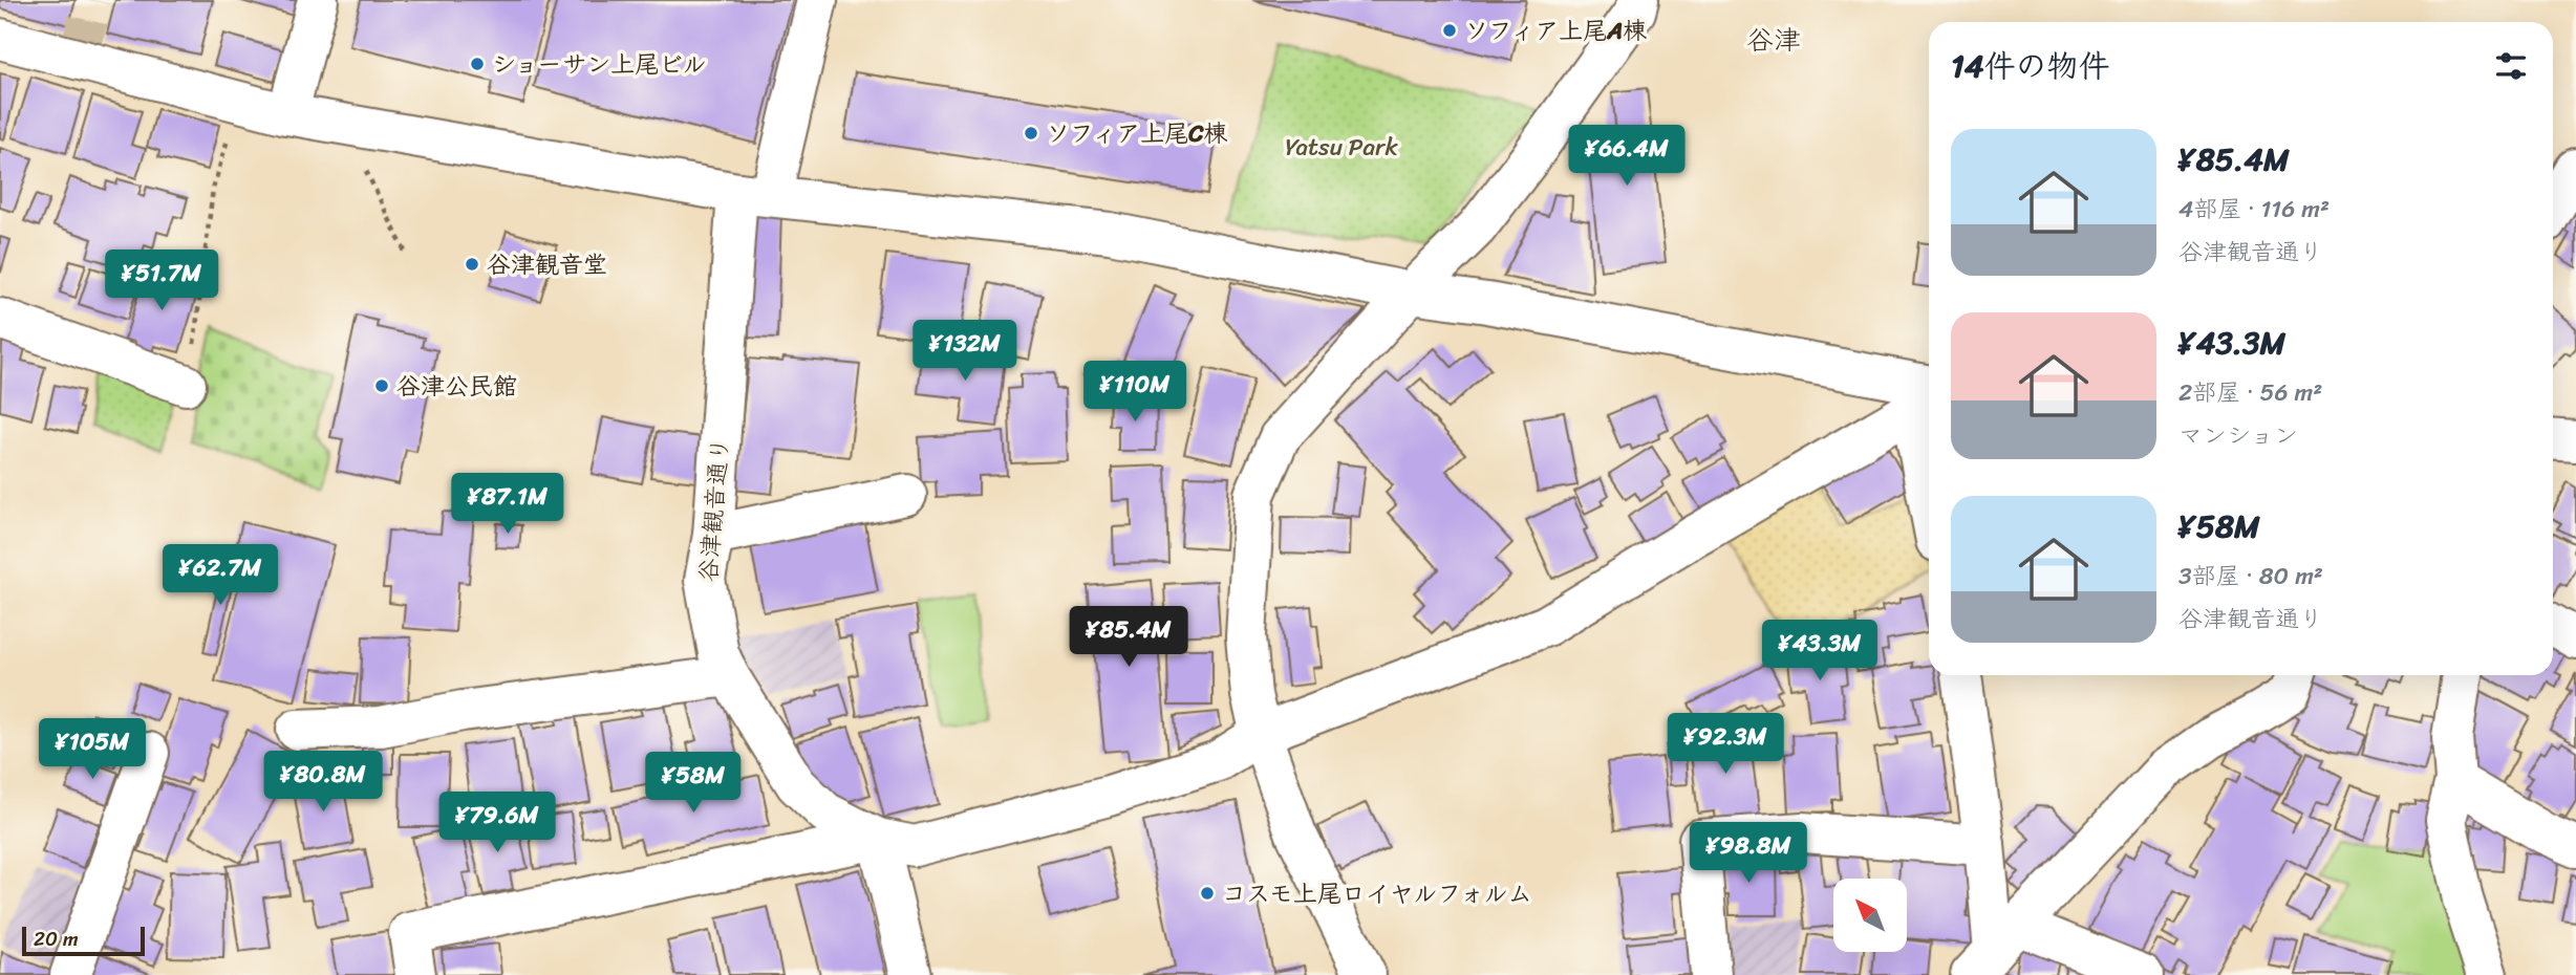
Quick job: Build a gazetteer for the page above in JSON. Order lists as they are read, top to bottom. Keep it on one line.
{"streets":{"street":["谷津観音通り"]},"districts":["谷津"],"parks":["Yatsu Park"],"places":["ソフィア上尾A棟","ショーサン上尾ビル","ソフィア上尾C棟","谷津観音堂","谷津公民館","コスモ上尾ロイヤルフォルム"],"scale_bar":"20 m","north":"top left","page":{"heading":"14件の物件","list":[{"name":"¥85.4M","note":"4部屋 · 116 m² · 谷津観音通り"},{"name":"¥43.3M","note":"2部屋 · 56 m² · マンション"},{"name":"¥58M","note":"3部屋 · 80 m² · 谷津観音通り"}],"price":["¥66.4M","¥51.7M","¥132M","¥110M","¥87.1M","¥62.7M","¥85.4M","¥43.3M","¥92.3M","¥105M","¥80.8M","¥58M","¥79.6M","¥98.8M"],"scale":"20 m"}}
